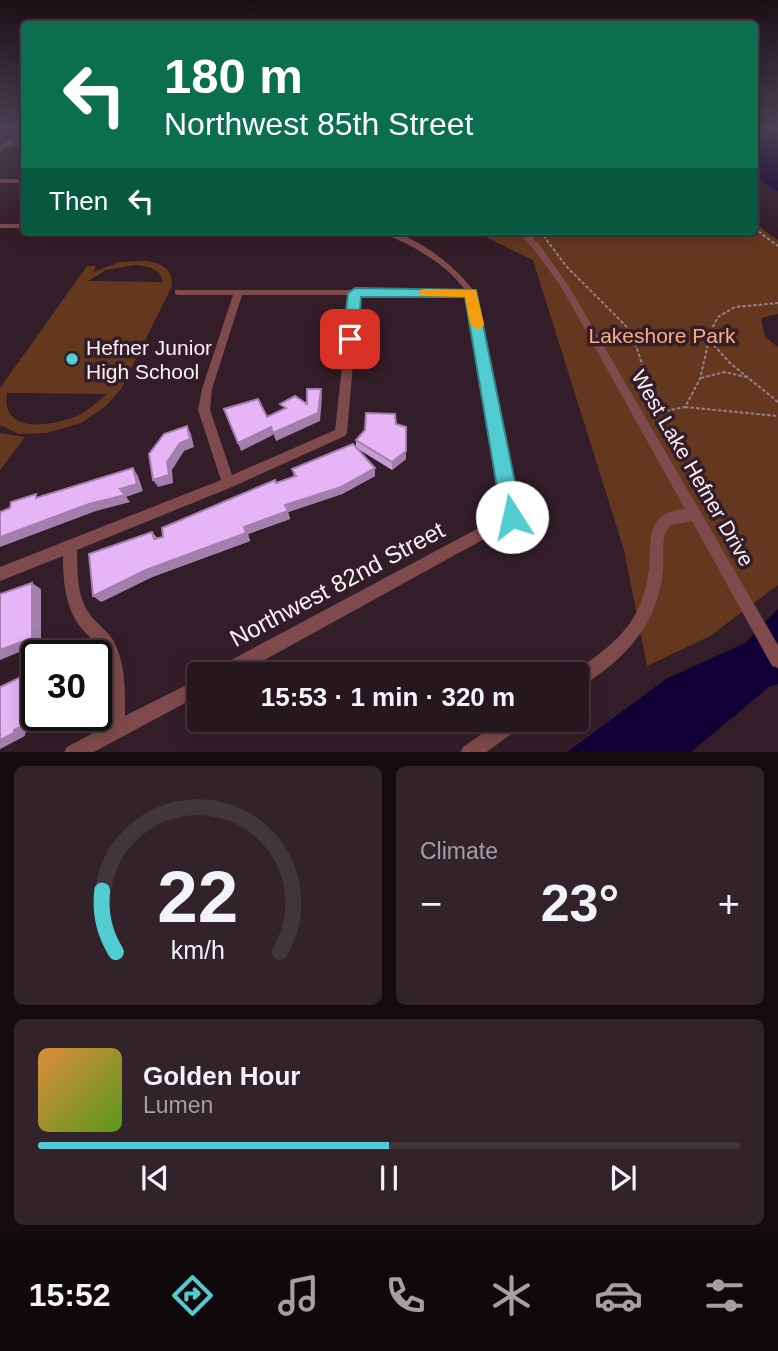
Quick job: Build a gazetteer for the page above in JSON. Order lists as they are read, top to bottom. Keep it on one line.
{"streets":{"street":["West Lake Hefner Drive","Northwest 82nd Street"]},"parks":["Lakeshore Park"],"places":["Hefner Junior High School"],"page":{"turn":["180 m","Northwest 85th Street"],"then":"Then","limit":"30","trip":"15:53 · 1 min · 320 m","tile":"Climate","heat":["−","23°","+"],"song":["Golden Hour","Lumen"],"tabs":"15:52","gauge":["22","km/h"]}}
